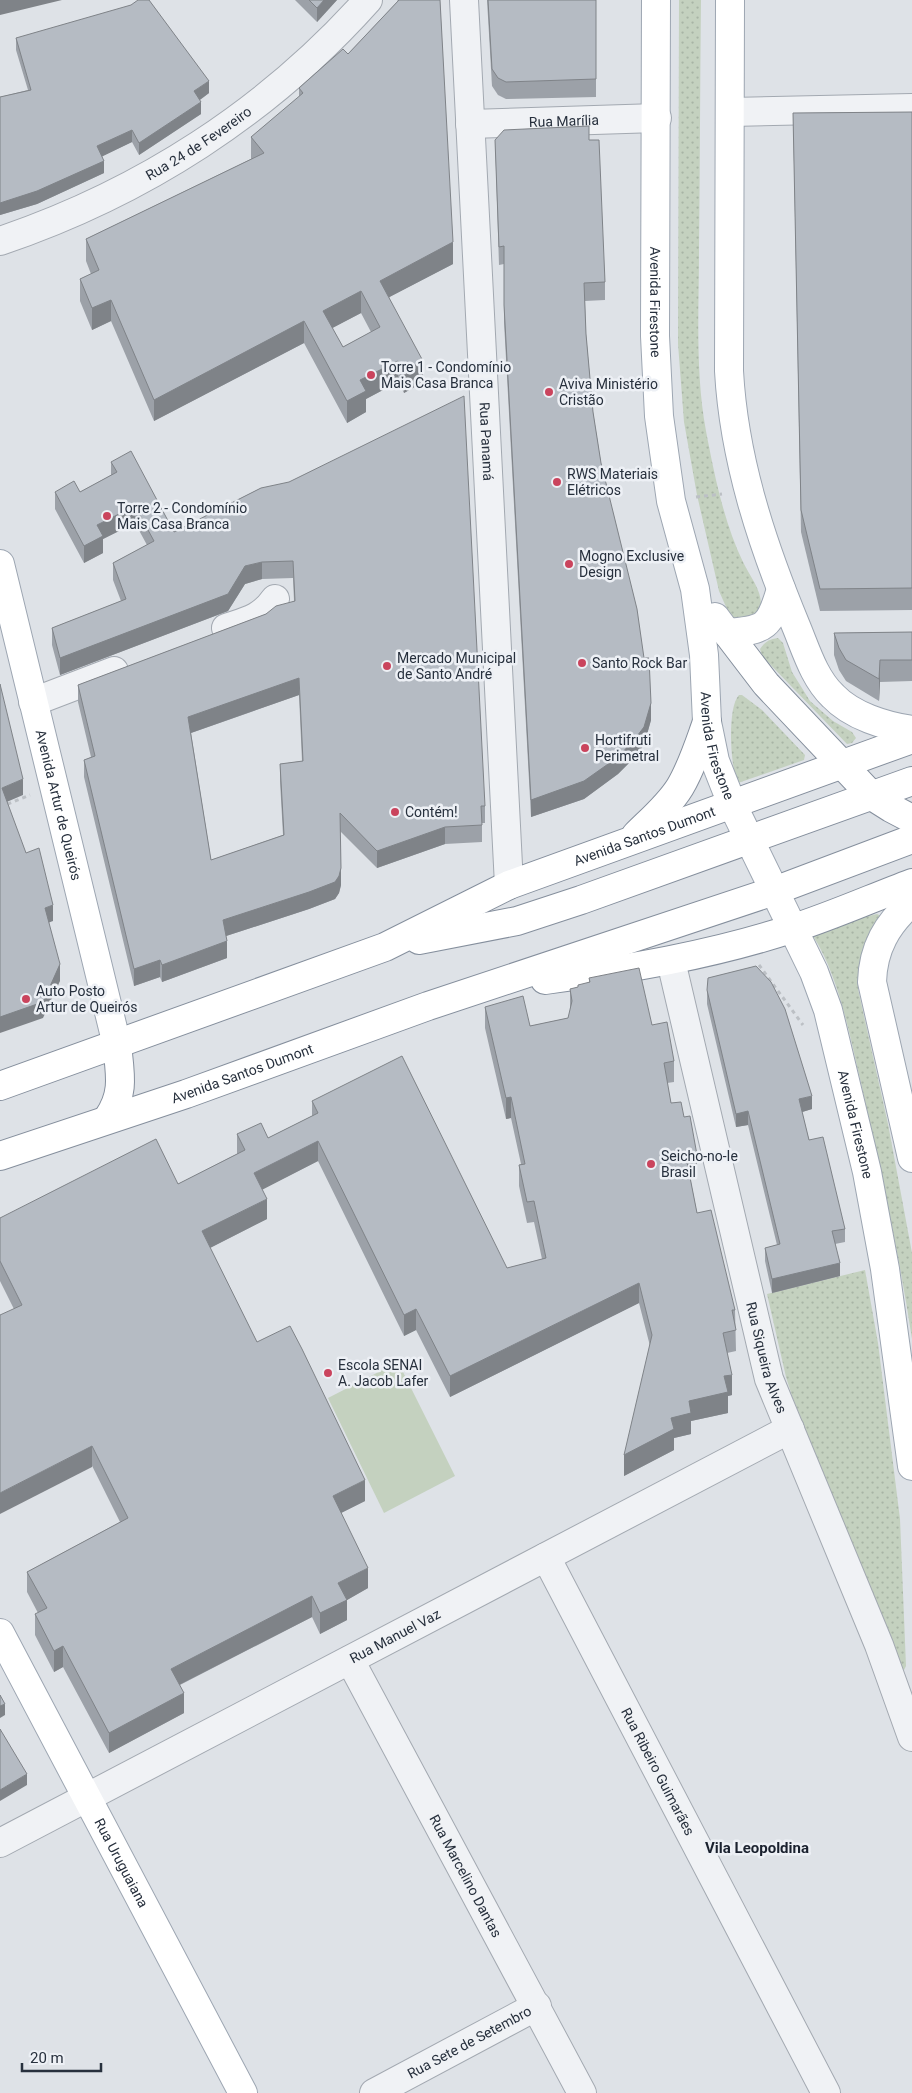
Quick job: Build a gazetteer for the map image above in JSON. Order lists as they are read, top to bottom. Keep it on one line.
{"streets":{"main road":["Avenida Firestone","Avenida Artur de Queirós","Avenida Santos Dumont","Rua Uruguaiana"],"street":["Rua Marília","Rua 24 de Fevereiro","Rua Panamá","Rua Siqueira Alves","Rua Manuel Vaz","Rua Ribeiro Guimarães","Rua Marcelino Dantas","Rua Sete de Setembro"]},"crossings":[["Rua Marília","Avenida Firestone"],["Rua Marília","Rua Panamá"],["Avenida Firestone","Avenida Santos Dumont"],["Rua Panamá","Avenida Santos Dumont"],["Avenida Artur de Queirós","Avenida Santos Dumont"],["Avenida Santos Dumont","Rua Siqueira Alves"],["Rua Siqueira Alves","Rua Manuel Vaz"],["Rua Manuel Vaz","Rua Ribeiro Guimarães"],["Rua Manuel Vaz","Rua Uruguaiana"],["Rua Manuel Vaz","Rua Marcelino Dantas"],["Rua Marcelino Dantas","Rua Sete de Setembro"]],"districts":["Vila Leopoldina"],"places":["Torre 1 - Condomínio Mais Casa Branca","Aviva Ministério Cristão","RWS Materiais Elétricos","Torre 2 - Condomínio Mais Casa Branca","Mogno Exclusive Design","Santo Rock Bar","Mercado Municipal de Santo André","Hortifruti Perimetral","Contém!","Auto Posto Artur de Queirós","Seicho-no-Ie Brasil","Escola SENAI A. Jacob Lafer"],"scale_bar":"20 m"}
